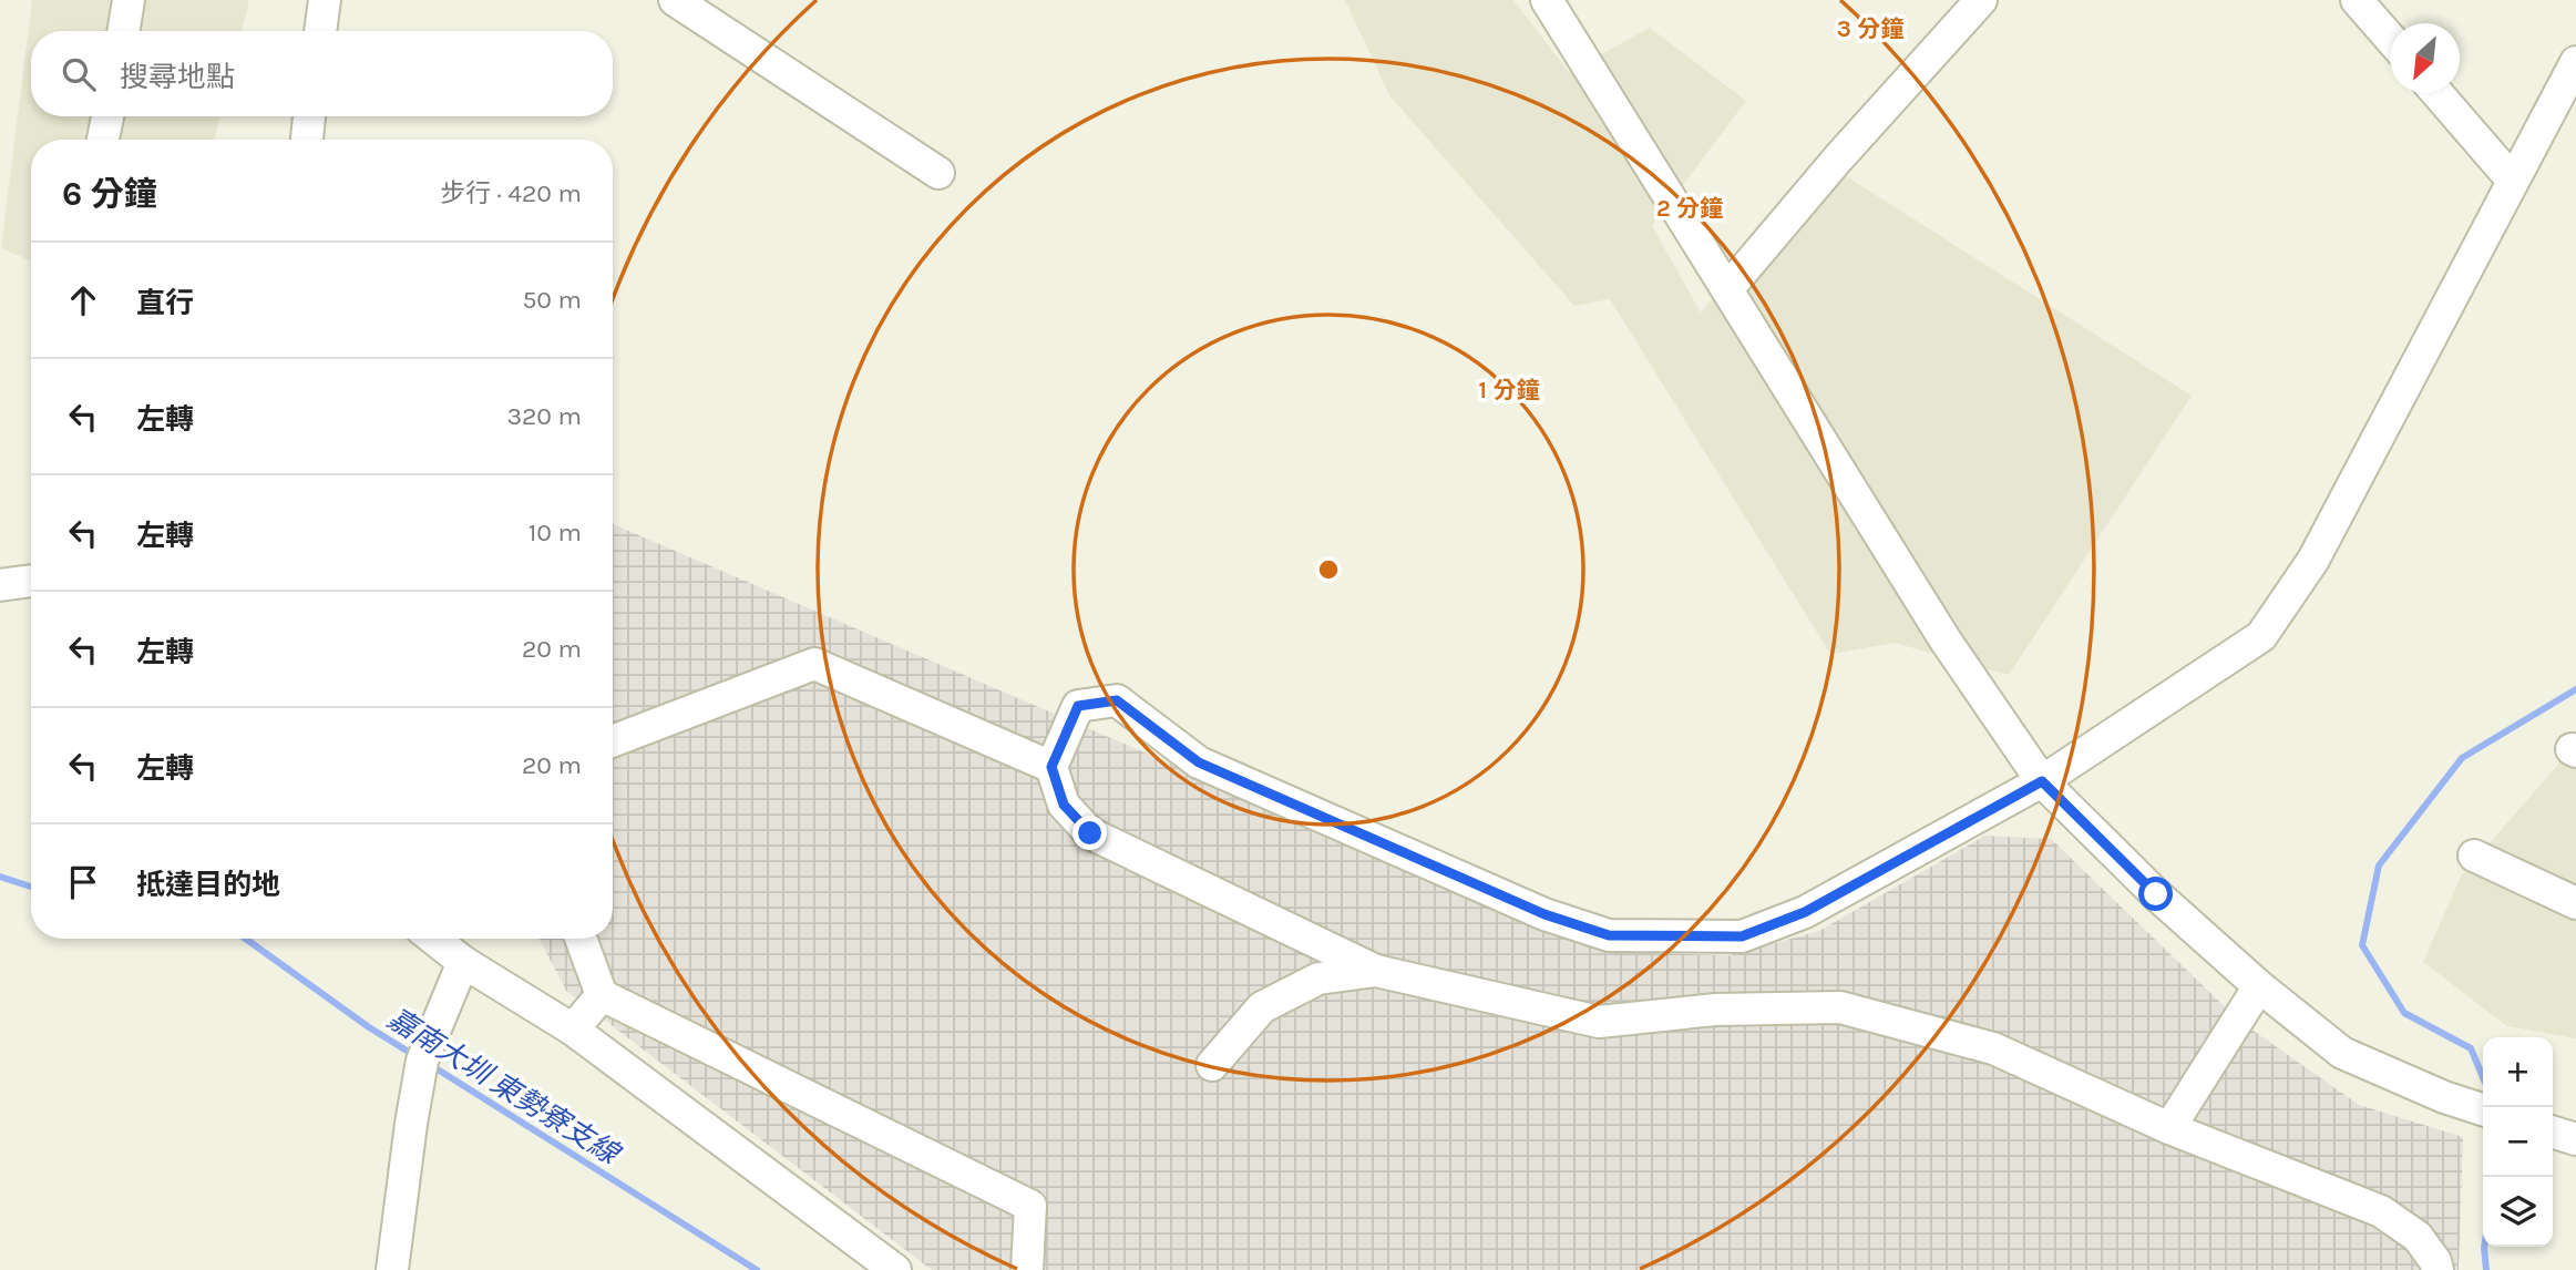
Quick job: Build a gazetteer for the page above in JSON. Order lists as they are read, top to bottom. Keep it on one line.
{"water":["嘉南大圳 東勢寮支線"],"north":"bottom left","page":{"search":"搜尋地點","heading":["6 分鐘","步行 · 420 m"],"list":[["直行","50 m"],["左轉","320 m"],["左轉","10 m"],["左轉","20 m"],["左轉","20 m"],"抵達目的地"],"map_buttons":["+","−"]},"rings":["3 分鐘","2 分鐘","1 分鐘"]}
